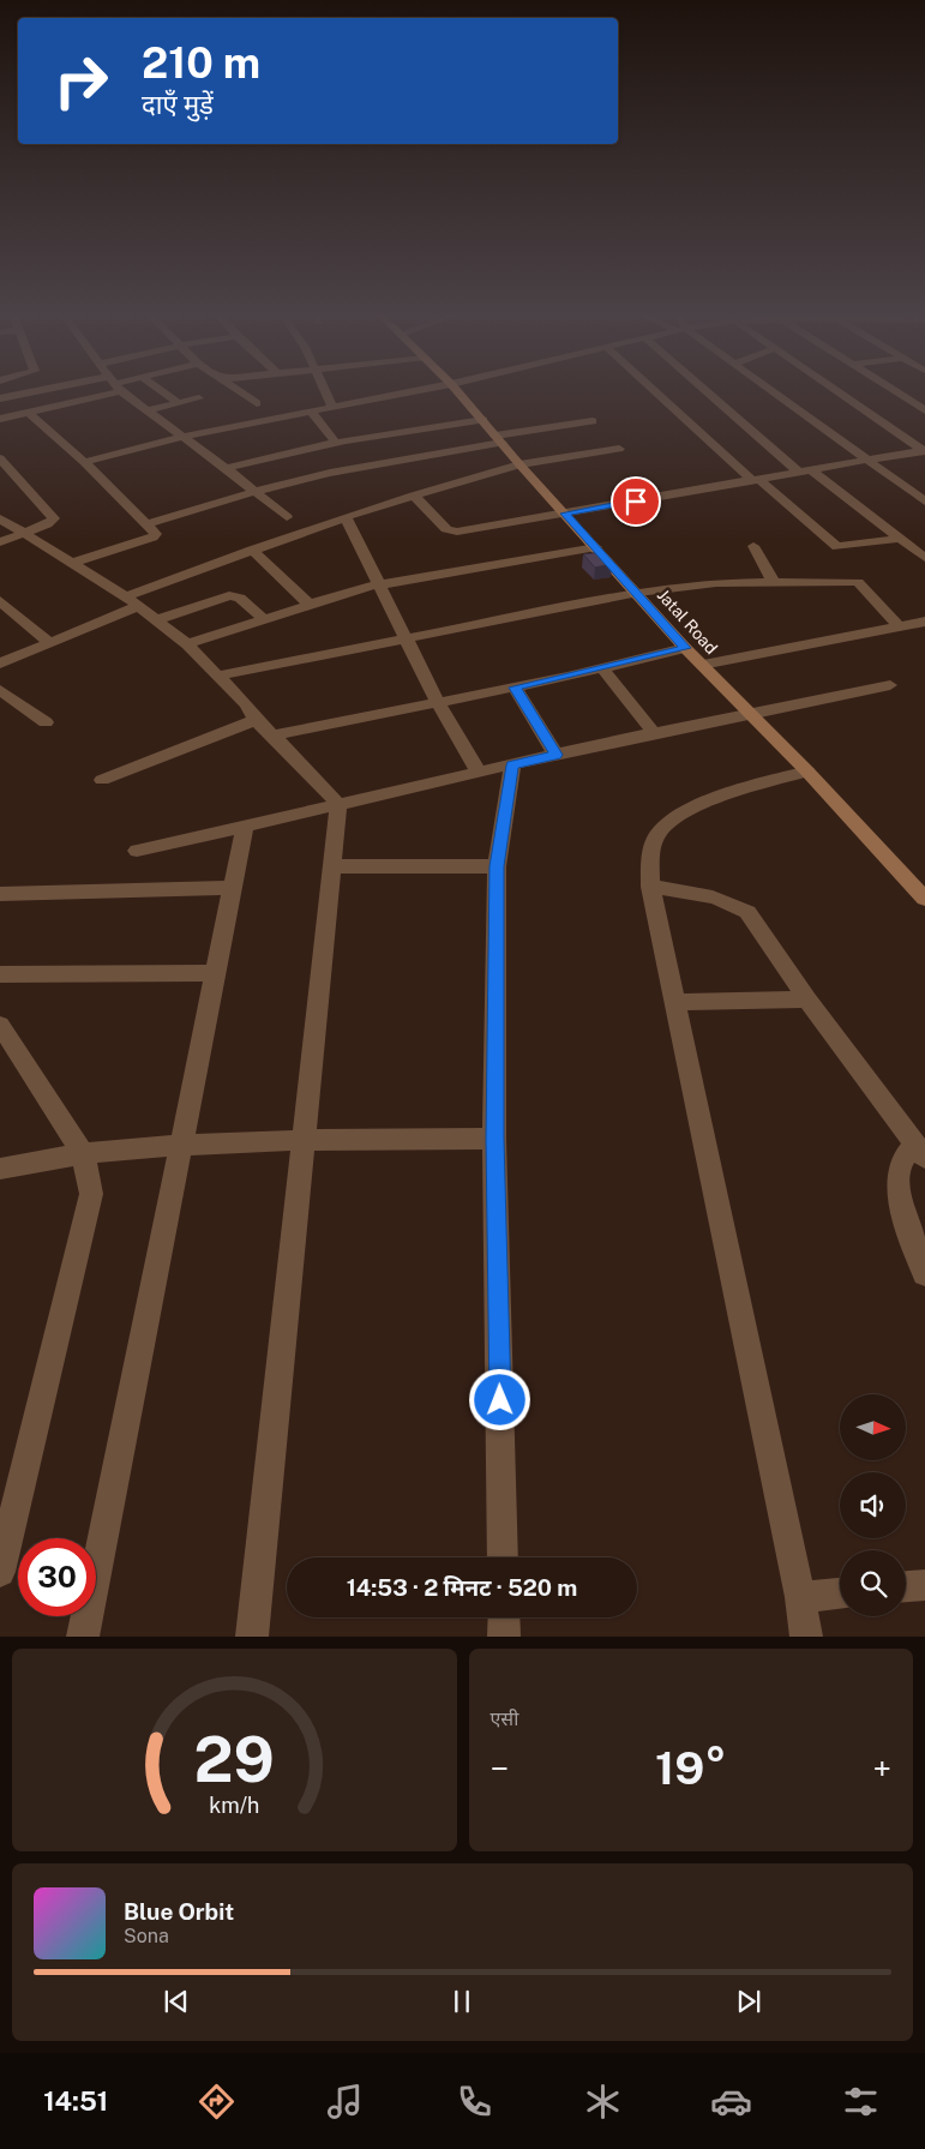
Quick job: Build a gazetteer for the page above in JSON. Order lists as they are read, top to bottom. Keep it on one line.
{"streets":{"main road":["Jatal Road"]},"north":"right","page":{"turn":["210 m","दाएँ मुड़ें"],"limit":"30","trip":"14:53 · 2 मिनट · 520 m","tile":"एसी","heat":["−","19°","+"],"song":["Blue Orbit","Sona"],"tabs":"14:51","gauge":["29","km/h"]}}
